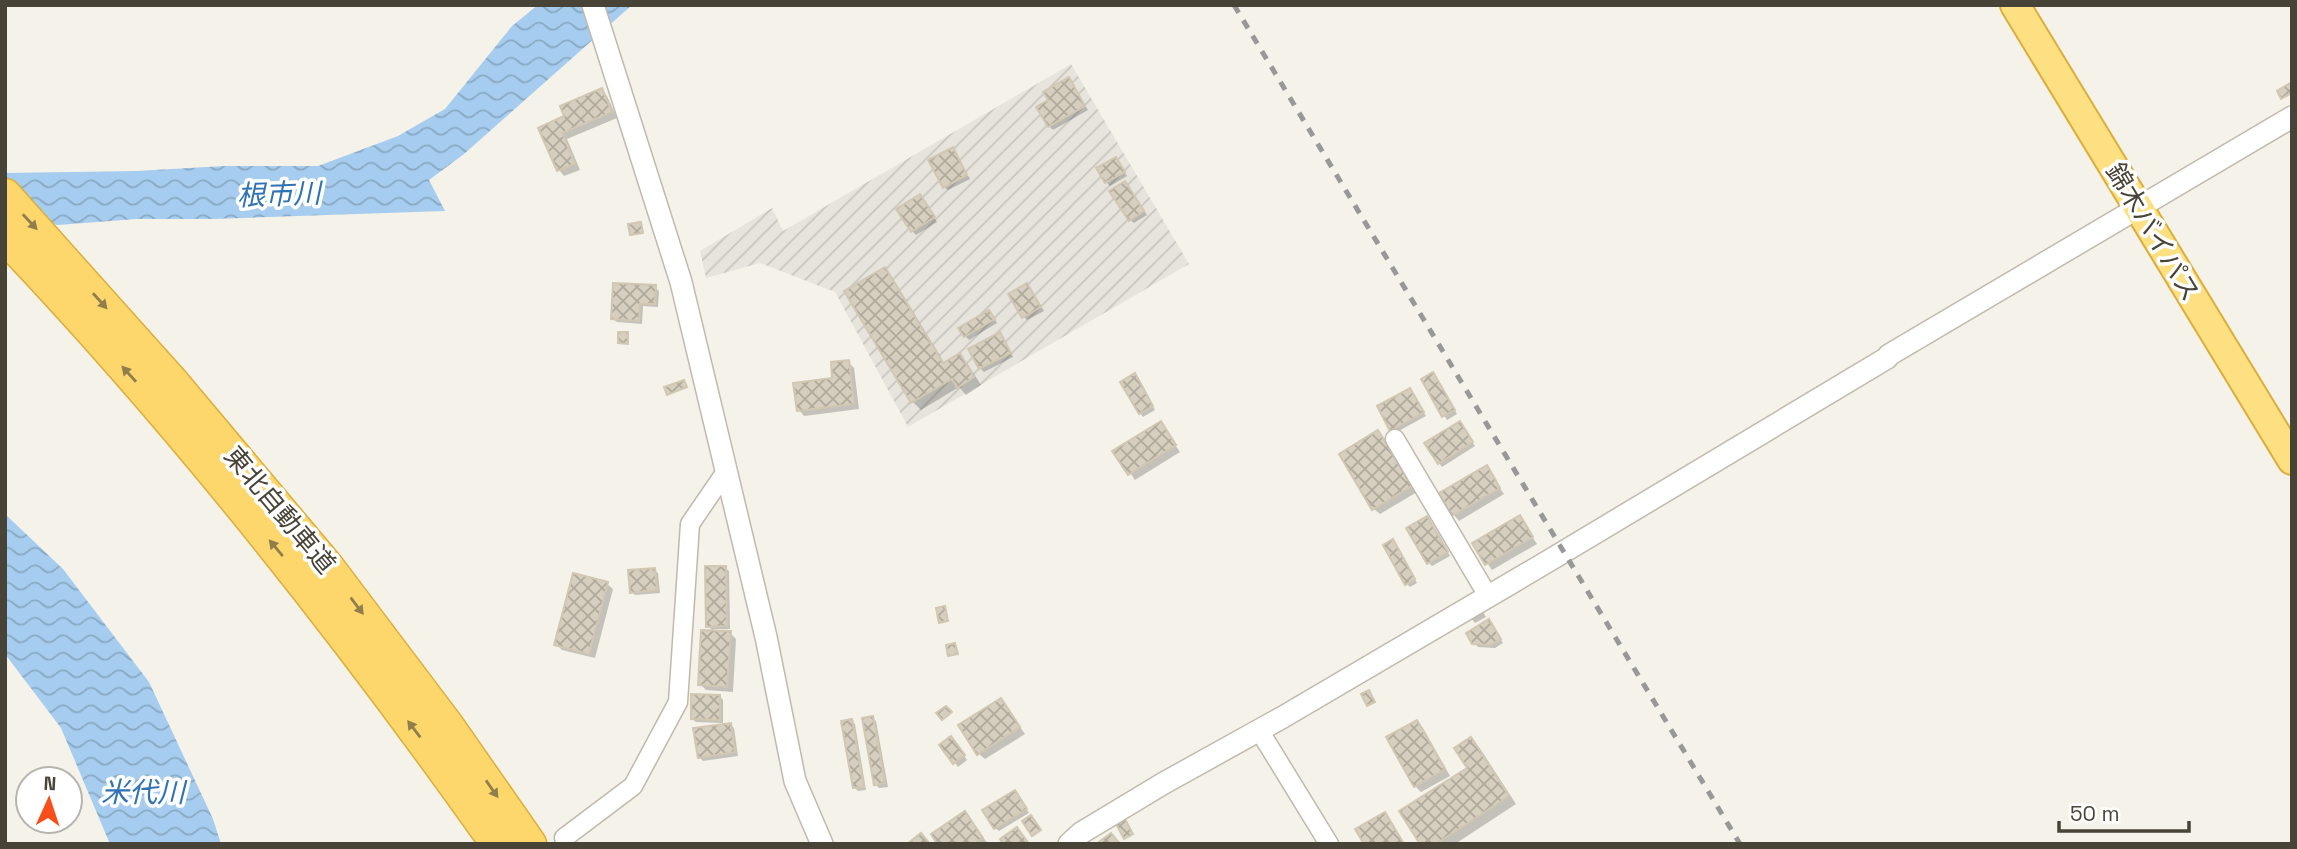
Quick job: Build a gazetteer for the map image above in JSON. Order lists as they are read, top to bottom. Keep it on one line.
{"streets":{"highway":["錦木バイパス","東北自動車道"]},"water":["根市川","米代川"],"scale_bar":"50 m","north":"top"}
